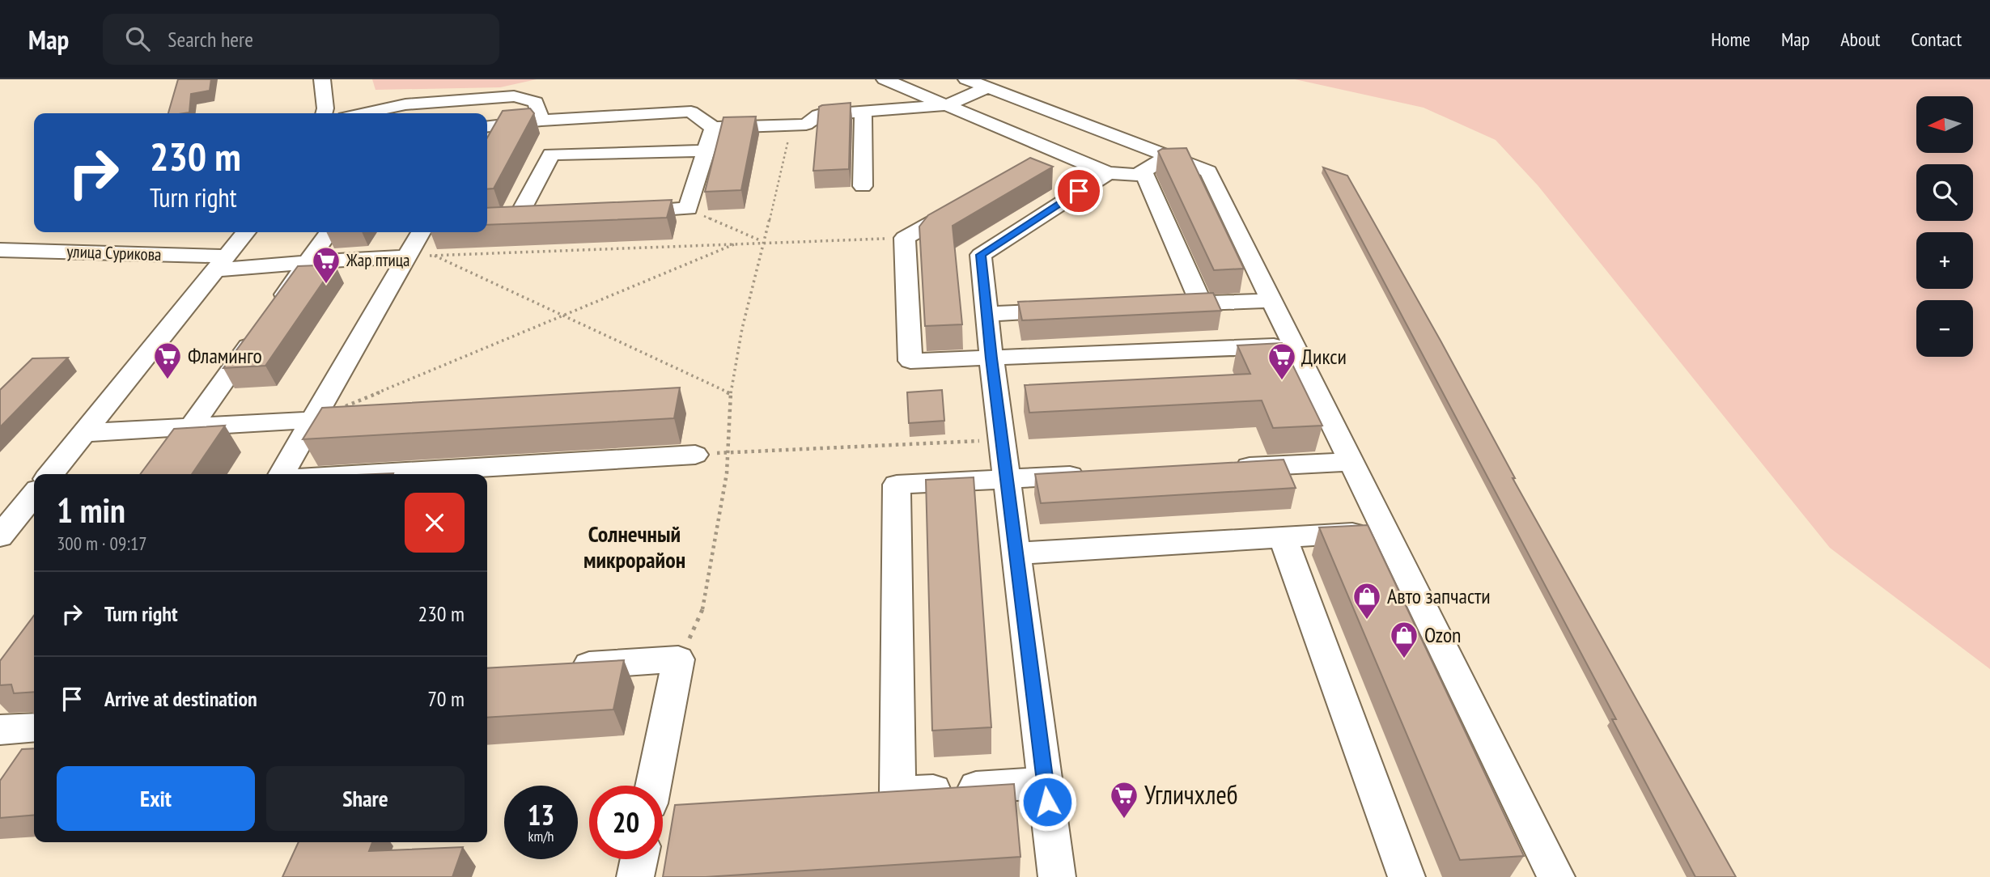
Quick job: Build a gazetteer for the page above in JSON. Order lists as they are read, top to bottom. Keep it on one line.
{"streets":{"street":["улица Сурикова"]},"districts":["Солнечный микрорайон"],"places":{"supermarket":["Жар птица","Фламинго","Дикси","Угличхлеб"],"shop":["Авто запчасти","Ozon"]},"north":"left","page":{"header":"Map","search":"Search here","nav":["Home","Map","About","Contact"],"map_buttons":["+","−"],"turn":["230 m","Turn right"],"heading":["1 min","300 m · 09:17"],"list":[{"name":"Turn right","value":"230 m"},{"name":"Arrive at destination","value":"70 m"}],"buttons":["Exit","Share"],"speed":"13 km/h","limit":"20"}}
